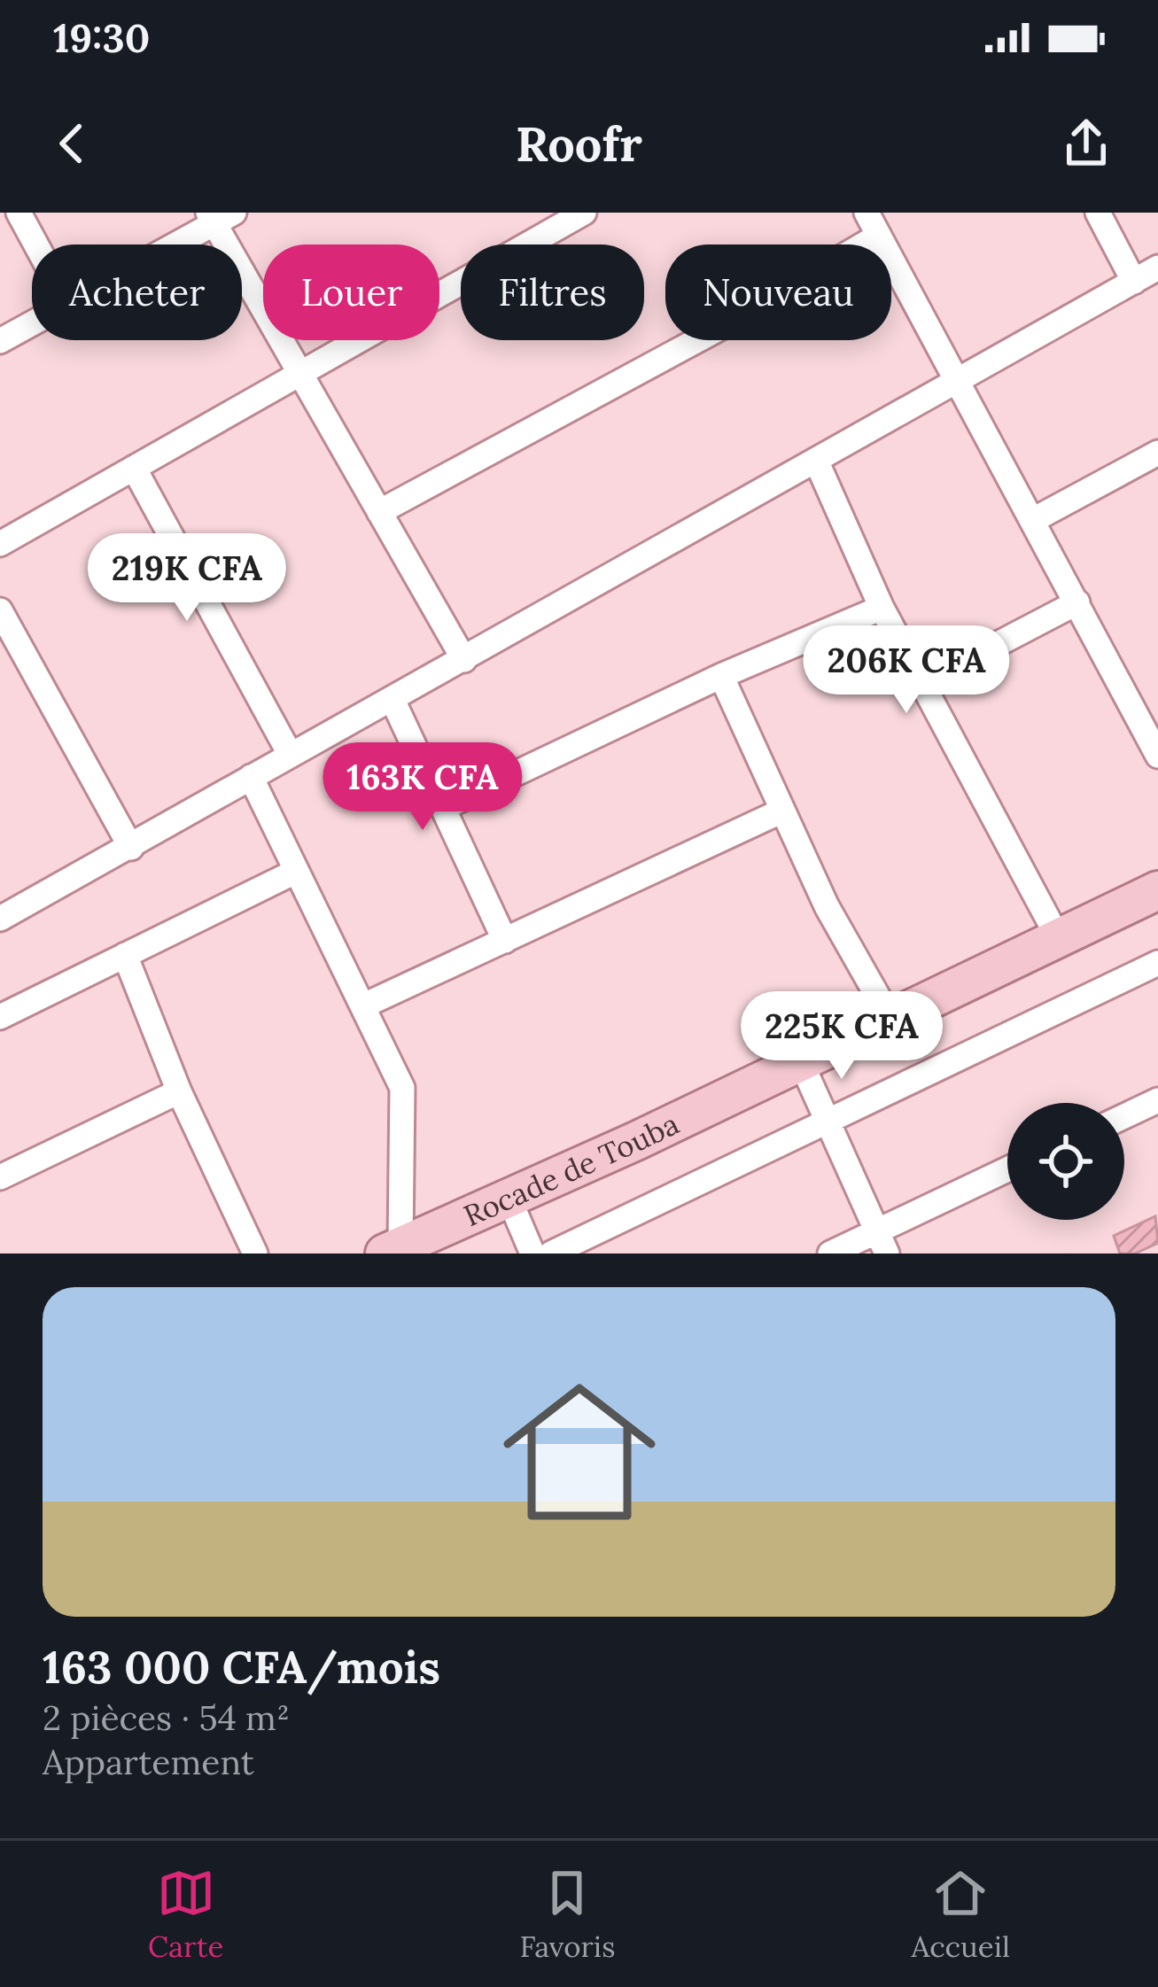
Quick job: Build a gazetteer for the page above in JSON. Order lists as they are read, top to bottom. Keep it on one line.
{"streets":{"main road":["Rocade de Touba"]},"page":{"status":"19:30","header":"Roofr","chip":["Acheter","Louer","Filtres","Nouveau"],"price":["219K CFA","206K CFA","163K CFA","225K CFA"],"list":[{"name":"163 000 CFA/mois","note":"2 pièces · 54 m² · Appartement"}],"tabs":["Carte","Favoris","Accueil"]}}
